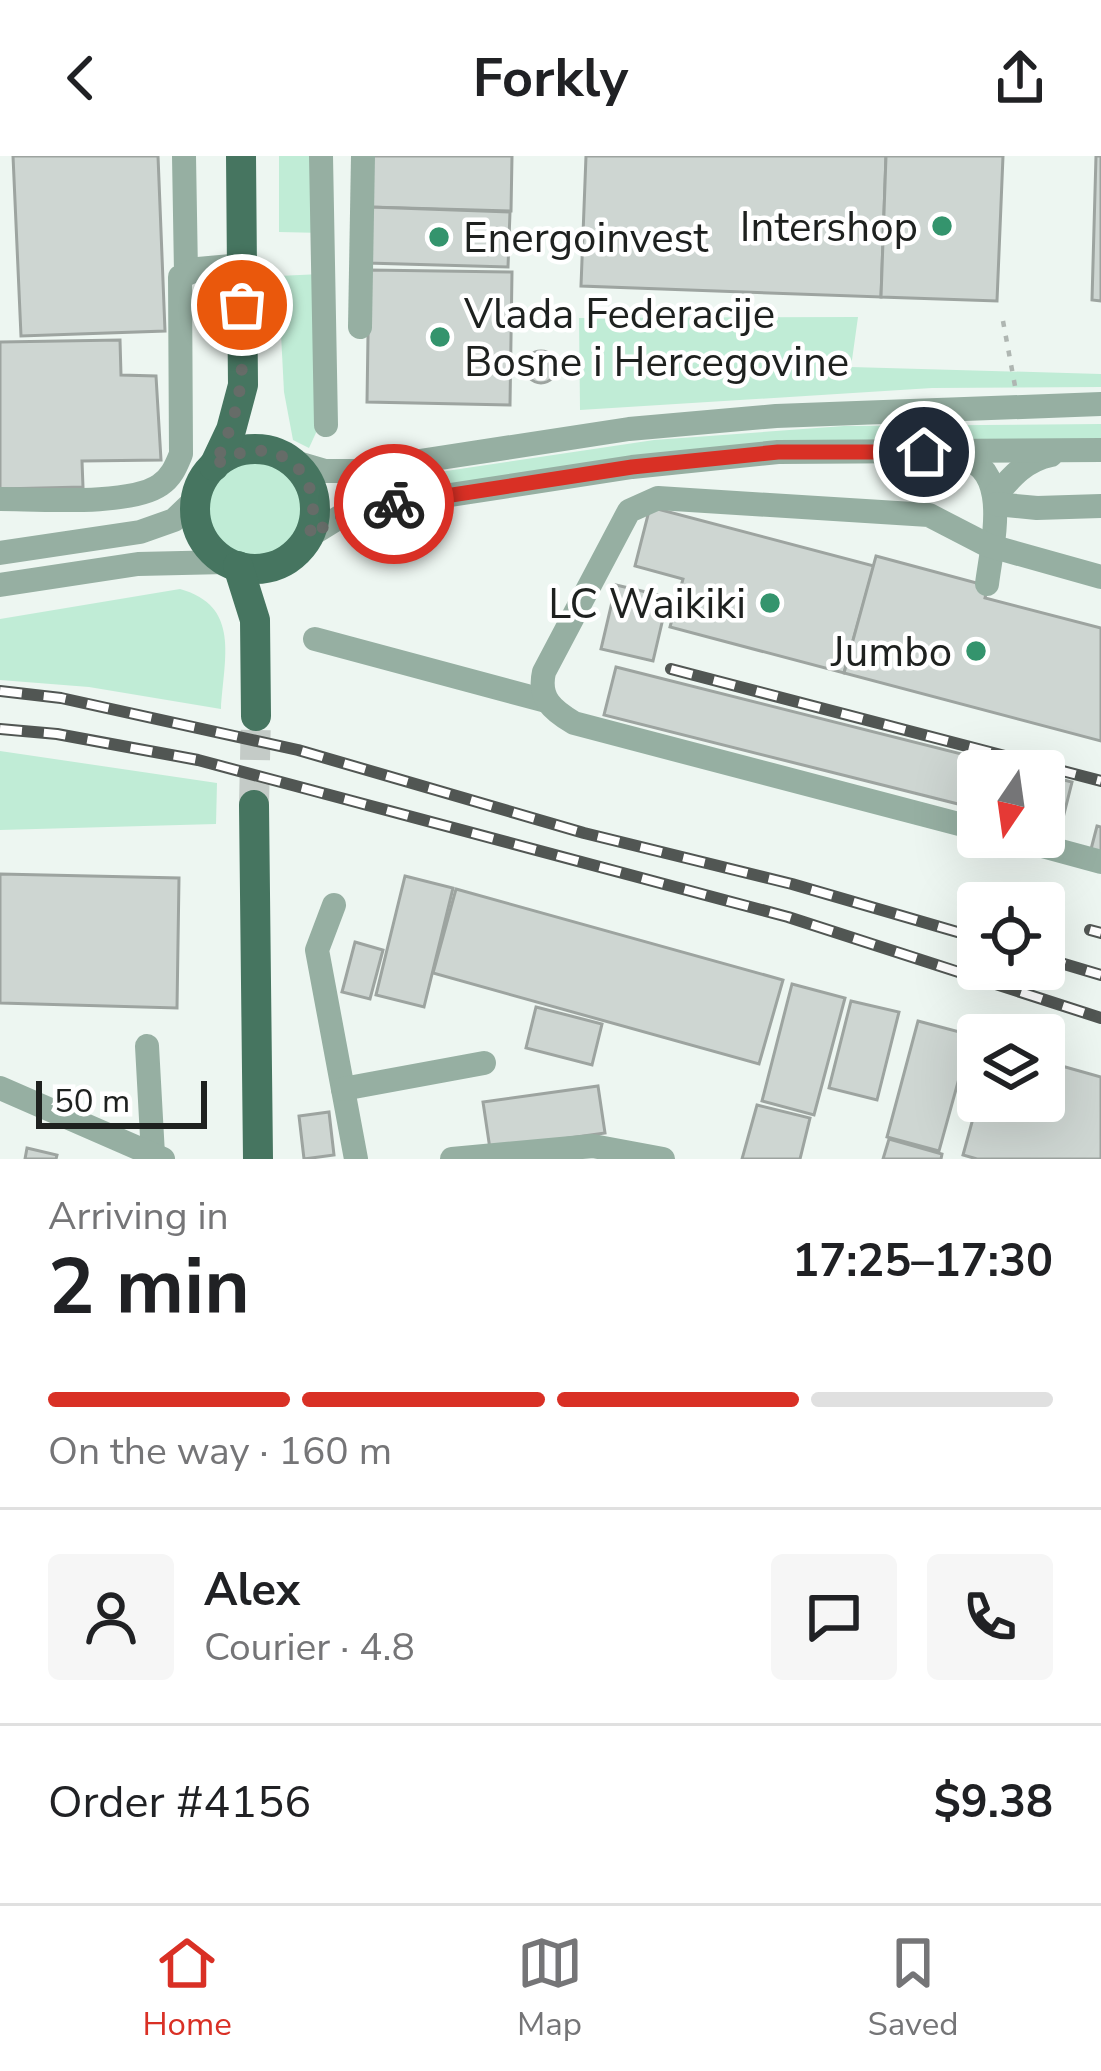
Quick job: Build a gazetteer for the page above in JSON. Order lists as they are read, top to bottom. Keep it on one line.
{"places":["Intershop","Energoinvest","Vlada Federacije Bosne i Hercegovine","LC Waikiki","Jumbo"],"scale_bar":"50 m","north":"bottom","page":{"header":"Forkly","scale":"50 m","heading":["2 min","Arriving in","17:25–17:30"],"panel":["Alex","Courier · 4.8","Order #4156","$9.38"],"bar":"On the way · 160 m","tabs":["Home","Map","Saved"]}}
